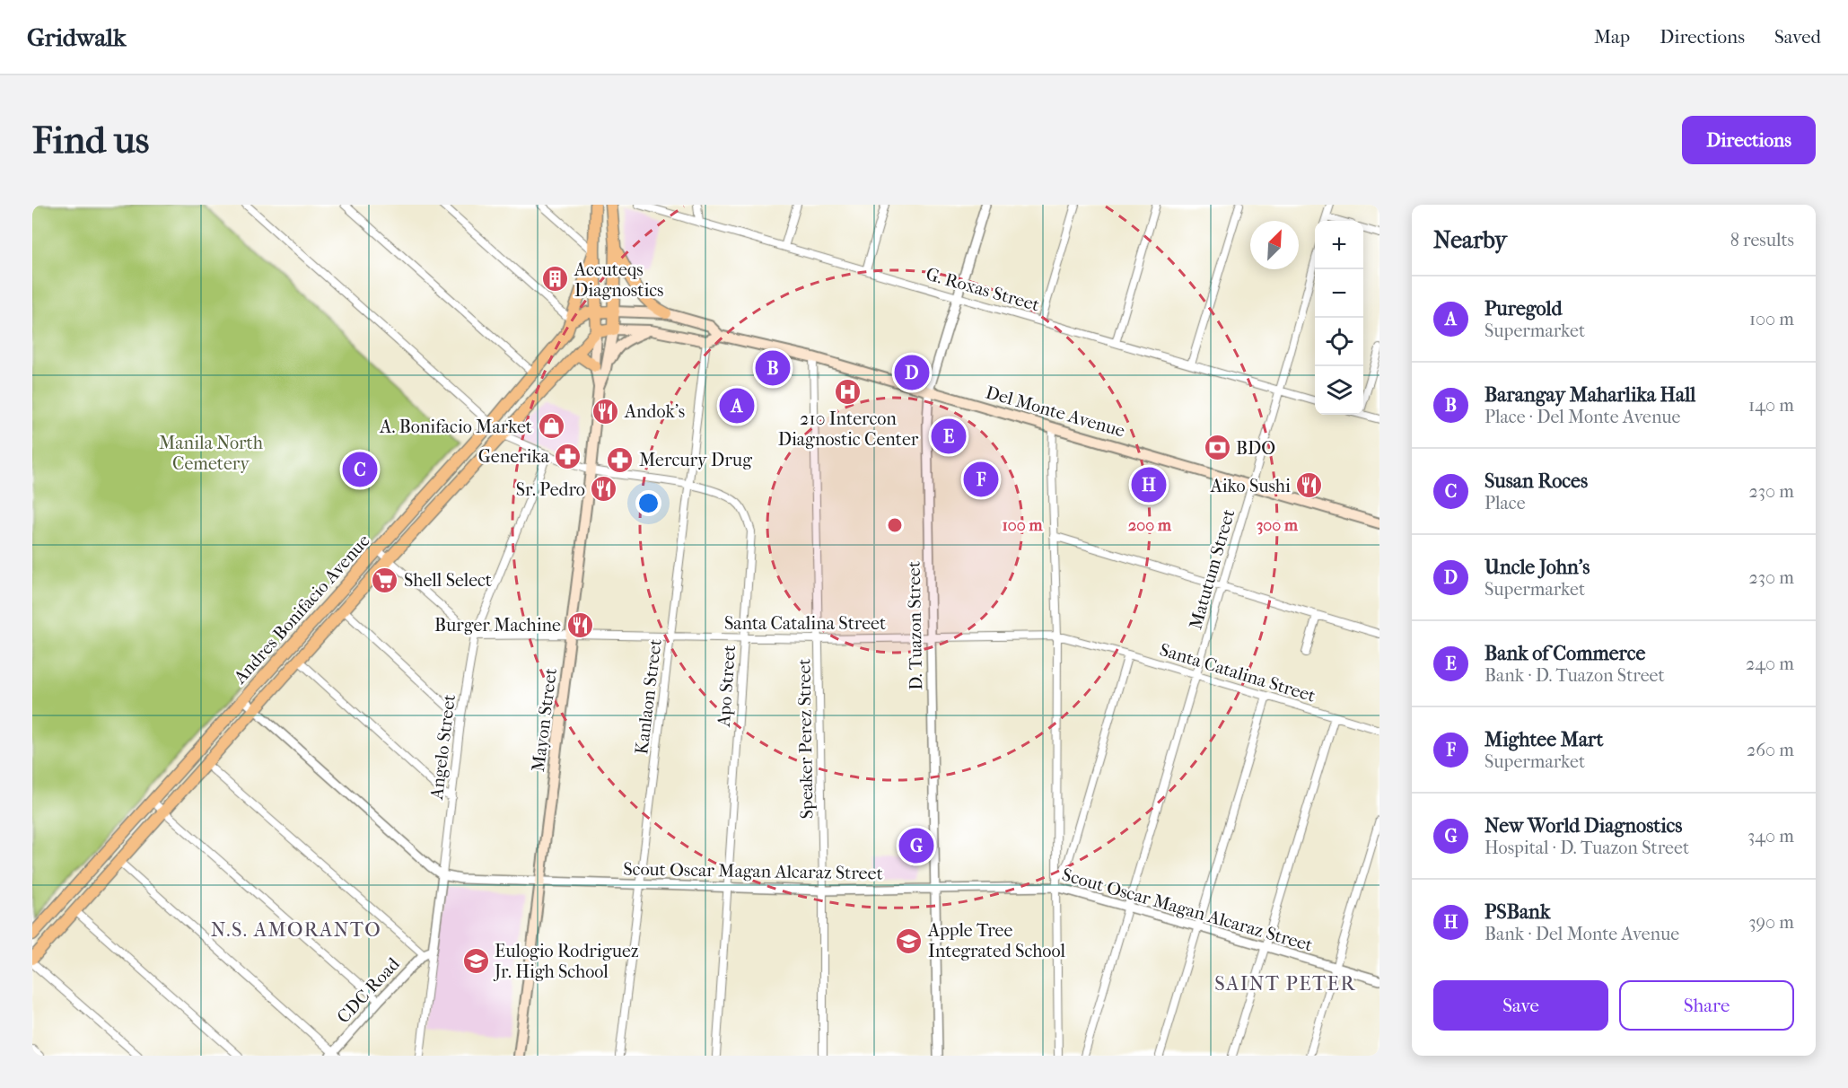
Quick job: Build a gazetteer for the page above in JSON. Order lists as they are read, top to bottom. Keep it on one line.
{"streets":{"main road":["Del Monte Avenue","Andres Bonifacio Avenue","Mayon Street"],"street":["G. Roxas Street","Matutum Street","Santa Catalina Street","D. Tuazon Street","Apo Street","Kanlaon Street","Speaker Perez Street","Angelo Street","Scout Oscar Magan Alcaraz Street","CDC Road"]},"crossings":[["G. Roxas Street","Matutum Street"],["G. Roxas Street","D. Tuazon Street"],["Del Monte Avenue","Matutum Street"],["Del Monte Avenue","D. Tuazon Street"],["Del Monte Avenue","Speaker Perez Street"],["Matutum Street","Santa Catalina Street"],["Matutum Street","Scout Oscar Magan Alcaraz Street"],["Andres Bonifacio Avenue","Apo Street"],["Andres Bonifacio Avenue","Mayon Street"],["Andres Bonifacio Avenue","Scout Oscar Magan Alcaraz Street"],["Santa Catalina Street","D. Tuazon Street"],["Santa Catalina Street","Apo Street"],["Santa Catalina Street","Kanlaon Street"],["Santa Catalina Street","Mayon Street"],["Santa Catalina Street","Speaker Perez Street"],["Santa Catalina Street","Angelo Street"],["D. Tuazon Street","Scout Oscar Magan Alcaraz Street"],["Apo Street","Kanlaon Street"],["Apo Street","Mayon Street"],["Apo Street","Angelo Street"],["Apo Street","Scout Oscar Magan Alcaraz Street"],["Kanlaon Street","Scout Oscar Magan Alcaraz Street"],["Mayon Street","Scout Oscar Magan Alcaraz Street"],["Speaker Perez Street","Scout Oscar Magan Alcaraz Street"],["Angelo Street","Scout Oscar Magan Alcaraz Street"],["Angelo Street","CDC Road"]],"districts":["N.S. AMORANTO","SAINT PETER"],"parks":["Manila North Cemetery"],"places":{"building":["Accuteqs Diagnostics"],"hospital":["210 Intercon Diagnostic Center"],"restaurant":["Andok's","Aiko Sushi","Sr. Pedro","Burger Machine"],"shop":["A. Bonifacio Market"],"bank":["BDO"],"pharmacy":["Generika","Mercury Drug"],"supermarket":["Shell Select"],"school or university":["Apple Tree Integrated School","Eulogio Rodriguez Jr. High School"]},"north":"top right","page":{"header":"Gridwalk","nav":["Map","Directions","Saved"],"buttons":["Directions",["Save","Share"]],"title":"Find us","heading":["Nearby","8 results"],"map_buttons":["+","−"],"list":[{"mark":"A","name":"Puregold","note":"Supermarket","value":"100 m"},{"mark":"B","name":"Barangay Maharlika Hall","note":"Place · Del Monte Avenue","value":"140 m"},{"mark":"C","name":"Susan Roces","note":"Place","value":"230 m"},{"mark":"D","name":"Uncle John's","note":"Supermarket","value":"230 m"},{"mark":"E","name":"Bank of Commerce","note":"Bank · D. Tuazon Street","value":"240 m"},{"mark":"F","name":"Mightee Mart","note":"Supermarket","value":"260 m"},{"mark":"G","name":"New World Diagnostics","note":"Hospital · D. Tuazon Street","value":"340 m"},{"mark":"H","name":"PSBank","note":"Bank · Del Monte Avenue","value":"390 m"}],"pins":["B","D","A","E","C","F","H","G"]},"rings":["100 m","200 m","300 m"]}
